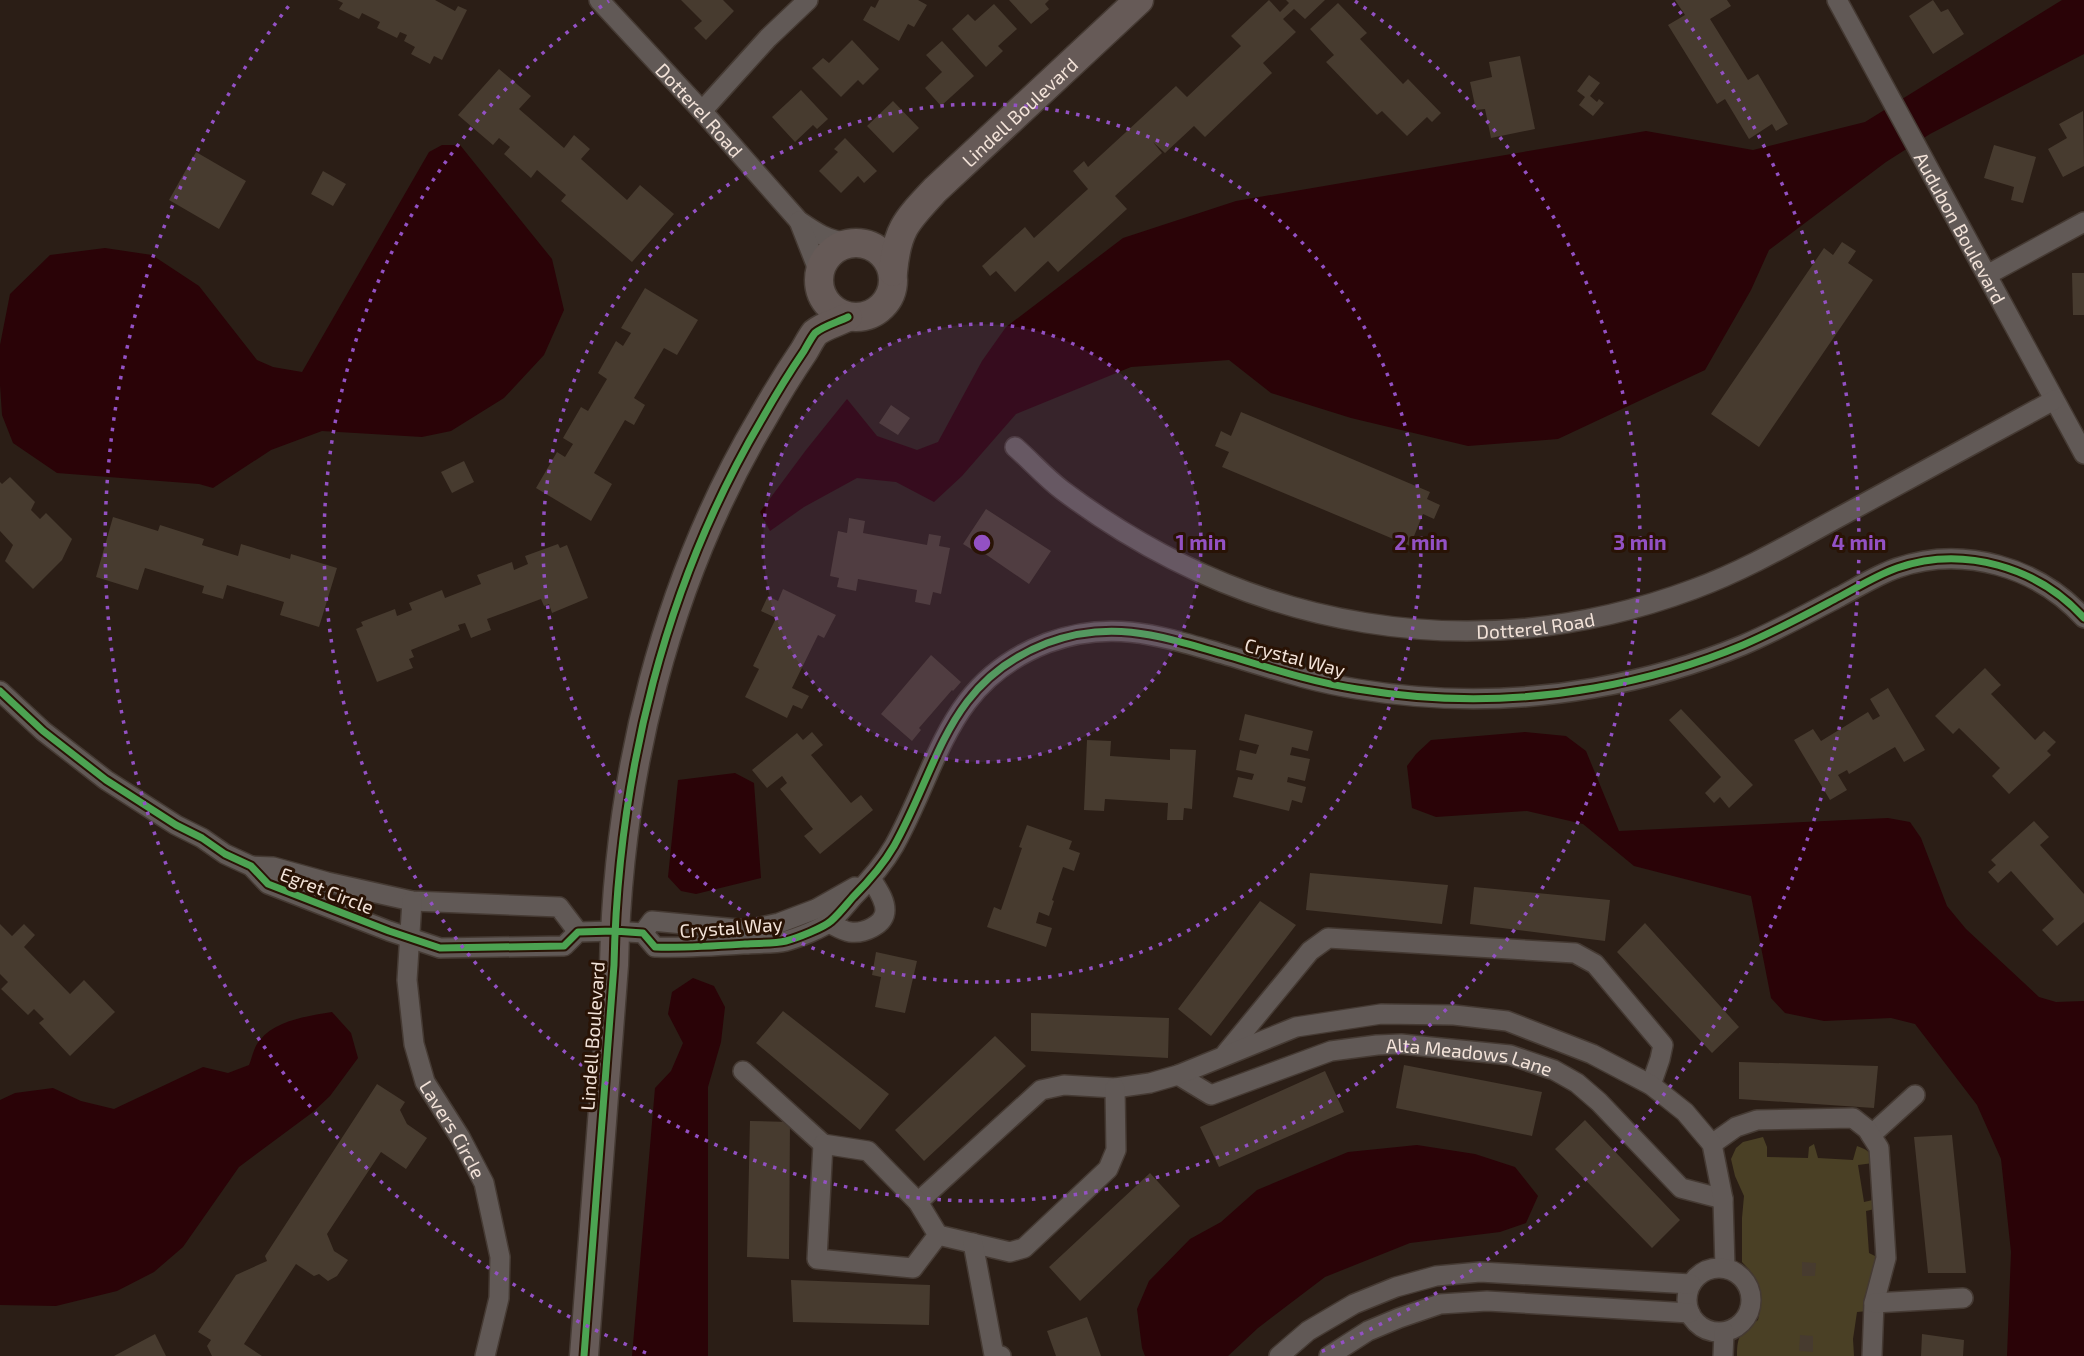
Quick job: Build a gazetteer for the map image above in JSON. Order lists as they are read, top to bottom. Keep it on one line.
{"streets":{"street":["Dotterel Road","Lindell Boulevard","Audubon Boulevard","Crystal Way","Egret Circle","Alta Meadows Lane","Lavers Circle"]},"crossings":[["Dotterel Road","Lindell Boulevard"],["Dotterel Road","Audubon Boulevard"],["Lindell Boulevard","Crystal Way"],["Lindell Boulevard","Egret Circle"],["Crystal Way","Egret Circle"],["Egret Circle","Lavers Circle"]],"rings":["1 min","2 min","3 min","4 min"]}
